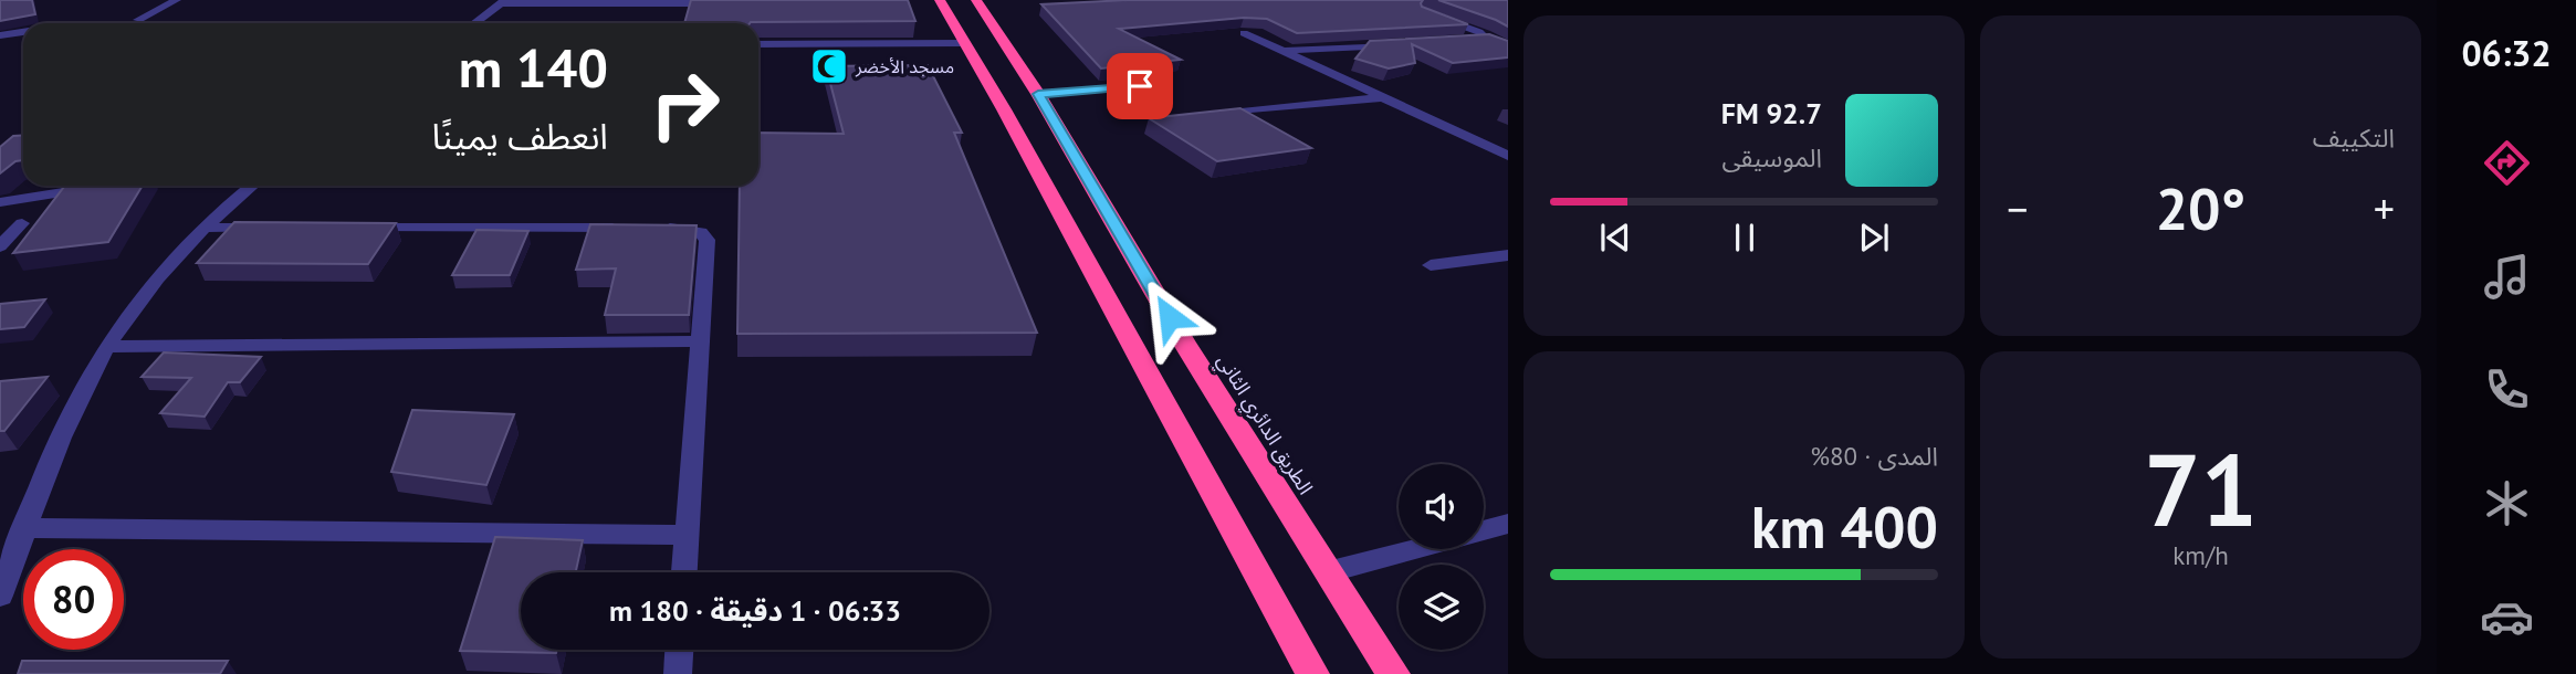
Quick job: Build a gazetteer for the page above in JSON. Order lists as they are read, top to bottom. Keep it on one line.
{"streets":{"highway":["الطريق الدائري الثاني"]},"places":{"mosque":["مسجد الأخضر"]},"page":{"tabs":"06:32","tile":["التكييف",["71","km/h"],["المدى · 80%","400 km"]],"turn":["140 m","انعطف يمينًا"],"song":["92.7 FM","الموسيقى"],"heat":["−","20°","+"],"limit":"80","trip":"06:33 · 1 دقيقة · 180 m"}}
